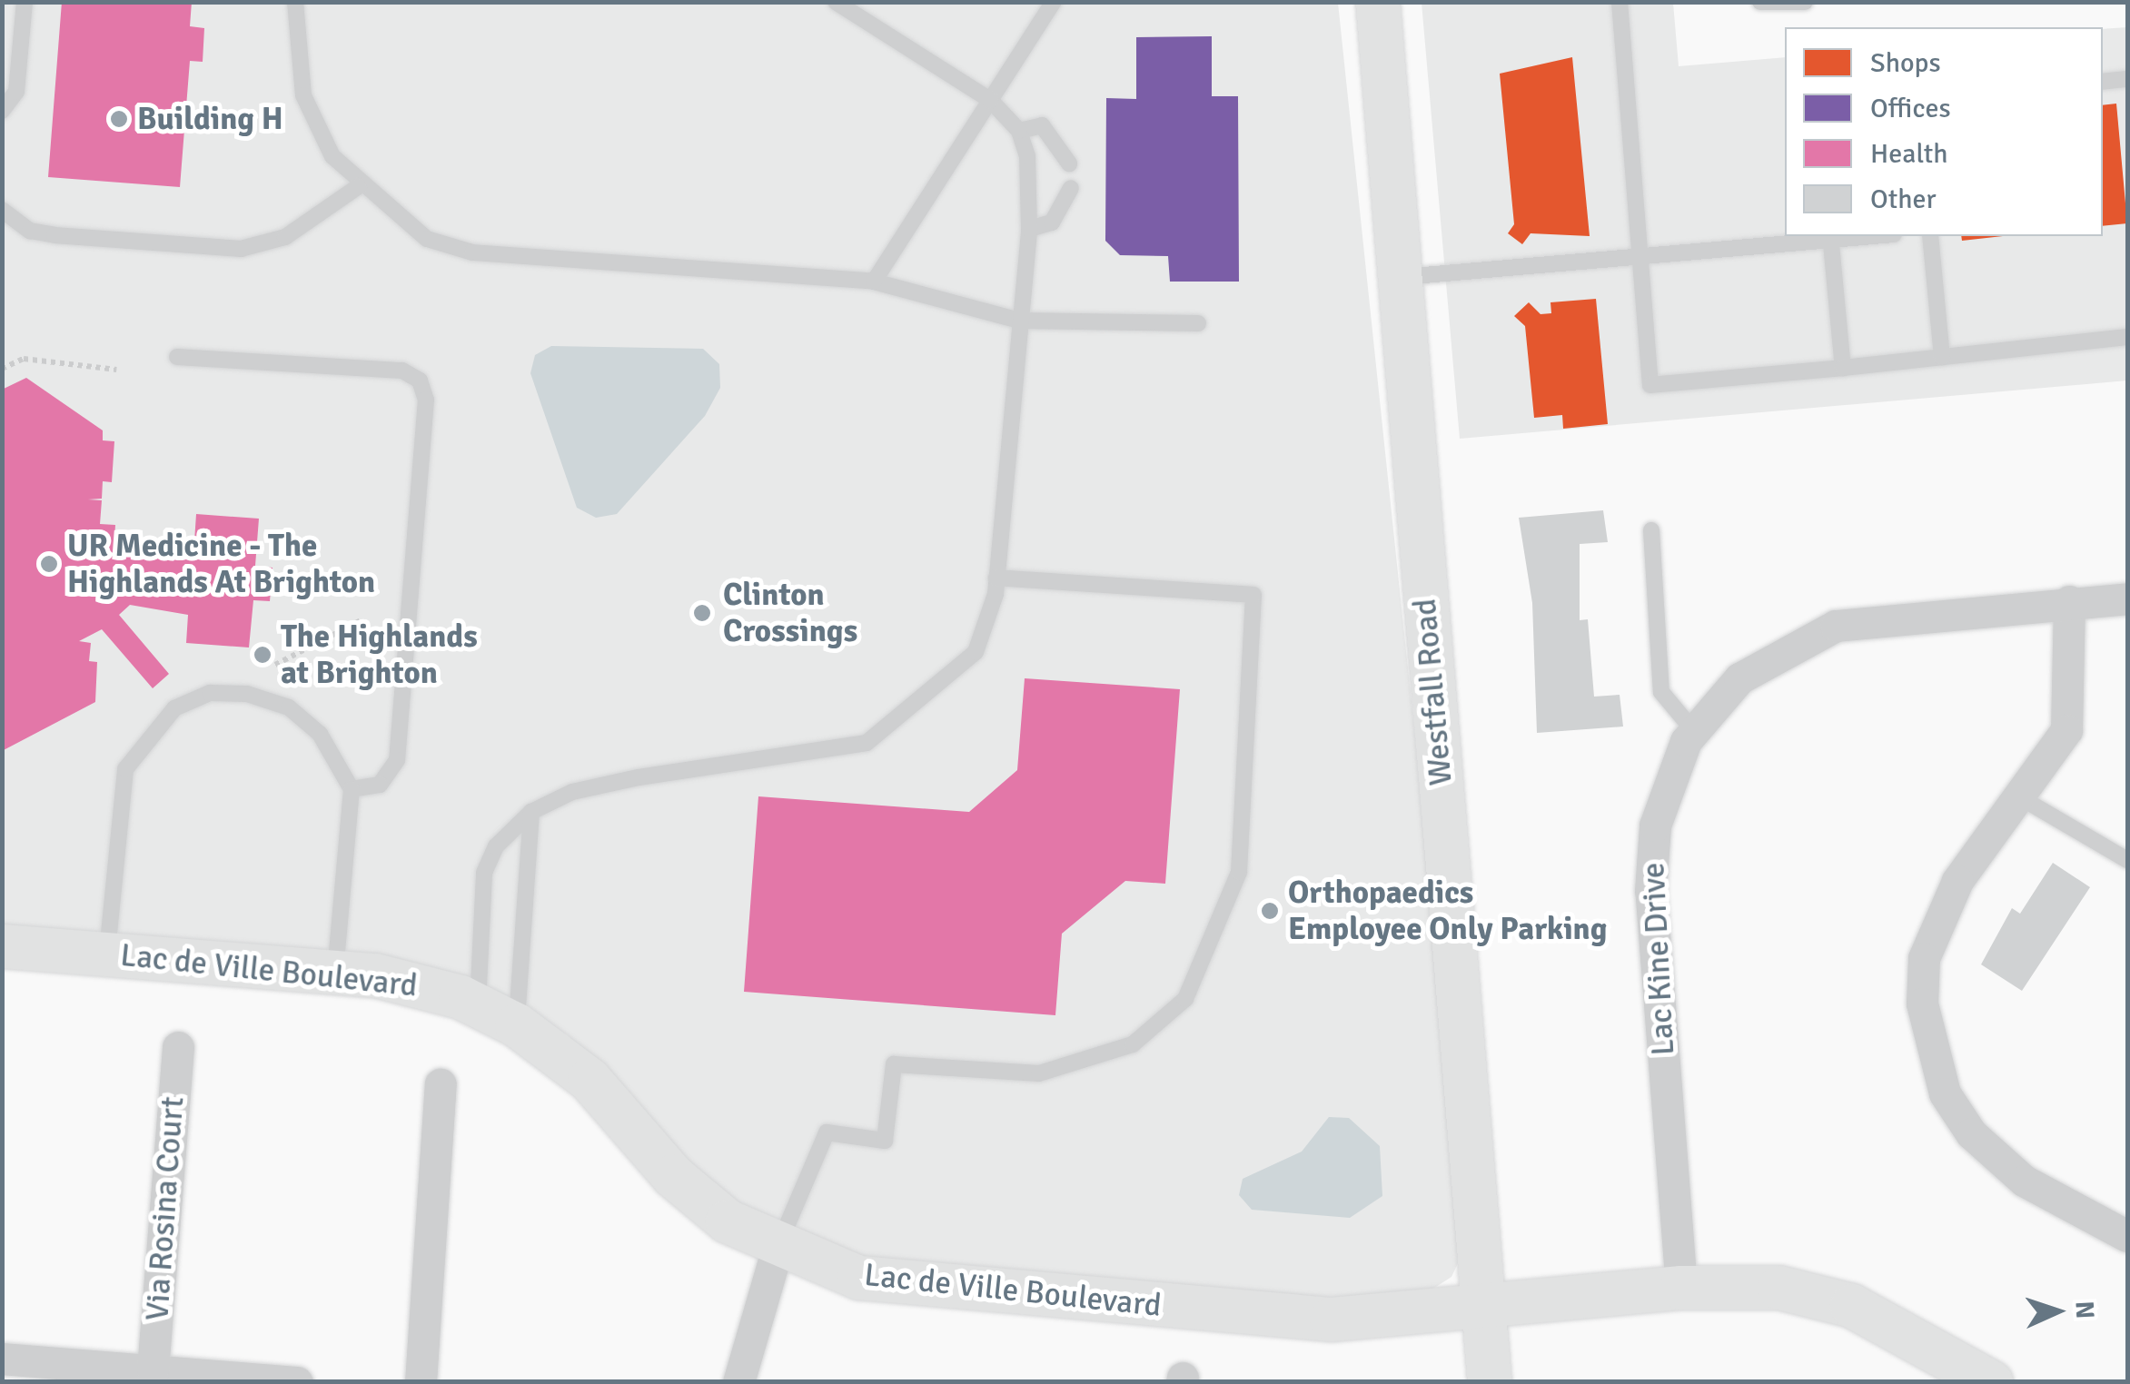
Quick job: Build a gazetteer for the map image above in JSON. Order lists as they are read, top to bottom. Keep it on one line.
{"streets":{"street":["Westfall Road","Lac Kine Drive","Lac de Ville Boulevard","Via Rosina Court"]},"crossings":[["Westfall Road","Lac de Ville Boulevard"],["Lac Kine Drive","Lac de Ville Boulevard"]],"places":["Building H","UR Medicine - The Highlands At Brighton","Clinton Crossings","The Highlands at Brighton","Orthopaedics Employee Only Parking"],"legend":["Shops","Offices","Health","Other"],"north":"right"}
